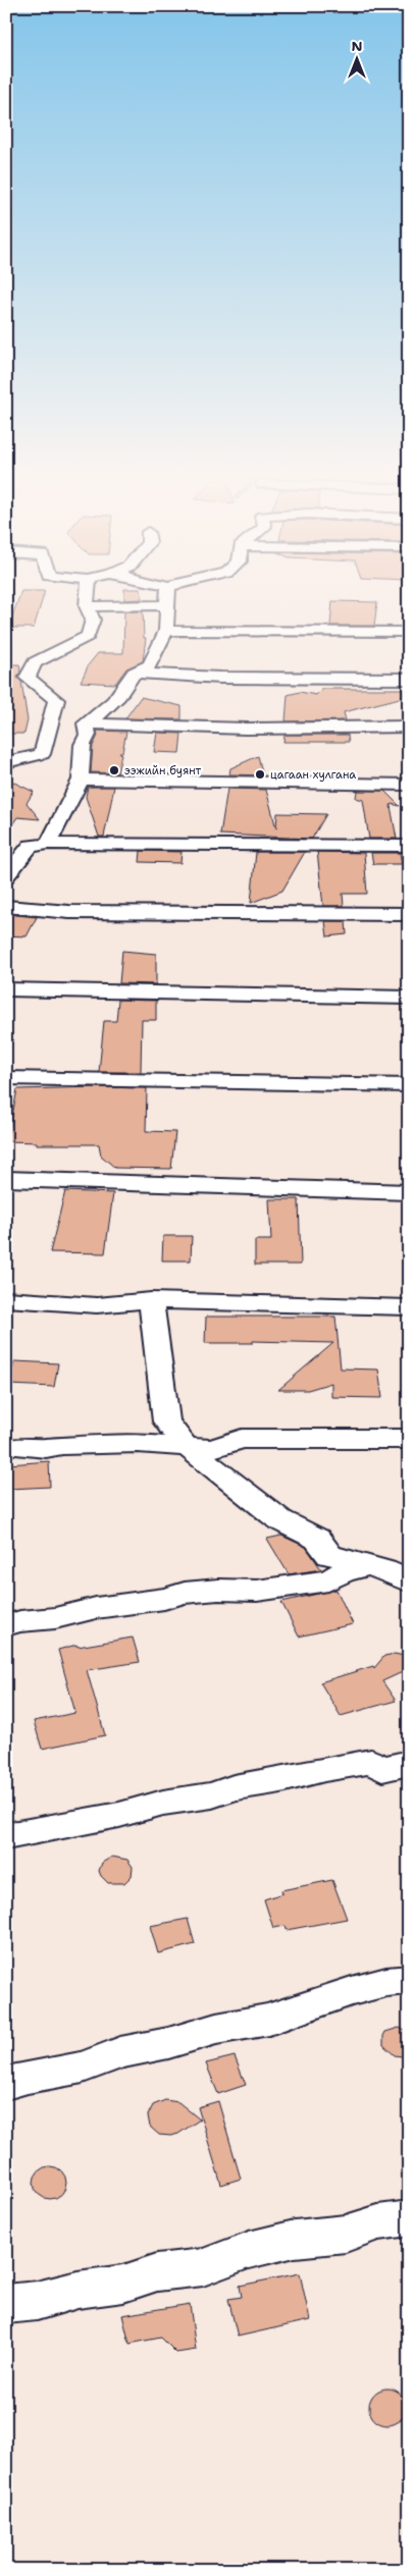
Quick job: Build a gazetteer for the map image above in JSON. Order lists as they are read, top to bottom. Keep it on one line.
{"places":["ээжийн буянт","цагаан хулгана"],"north":"top"}
